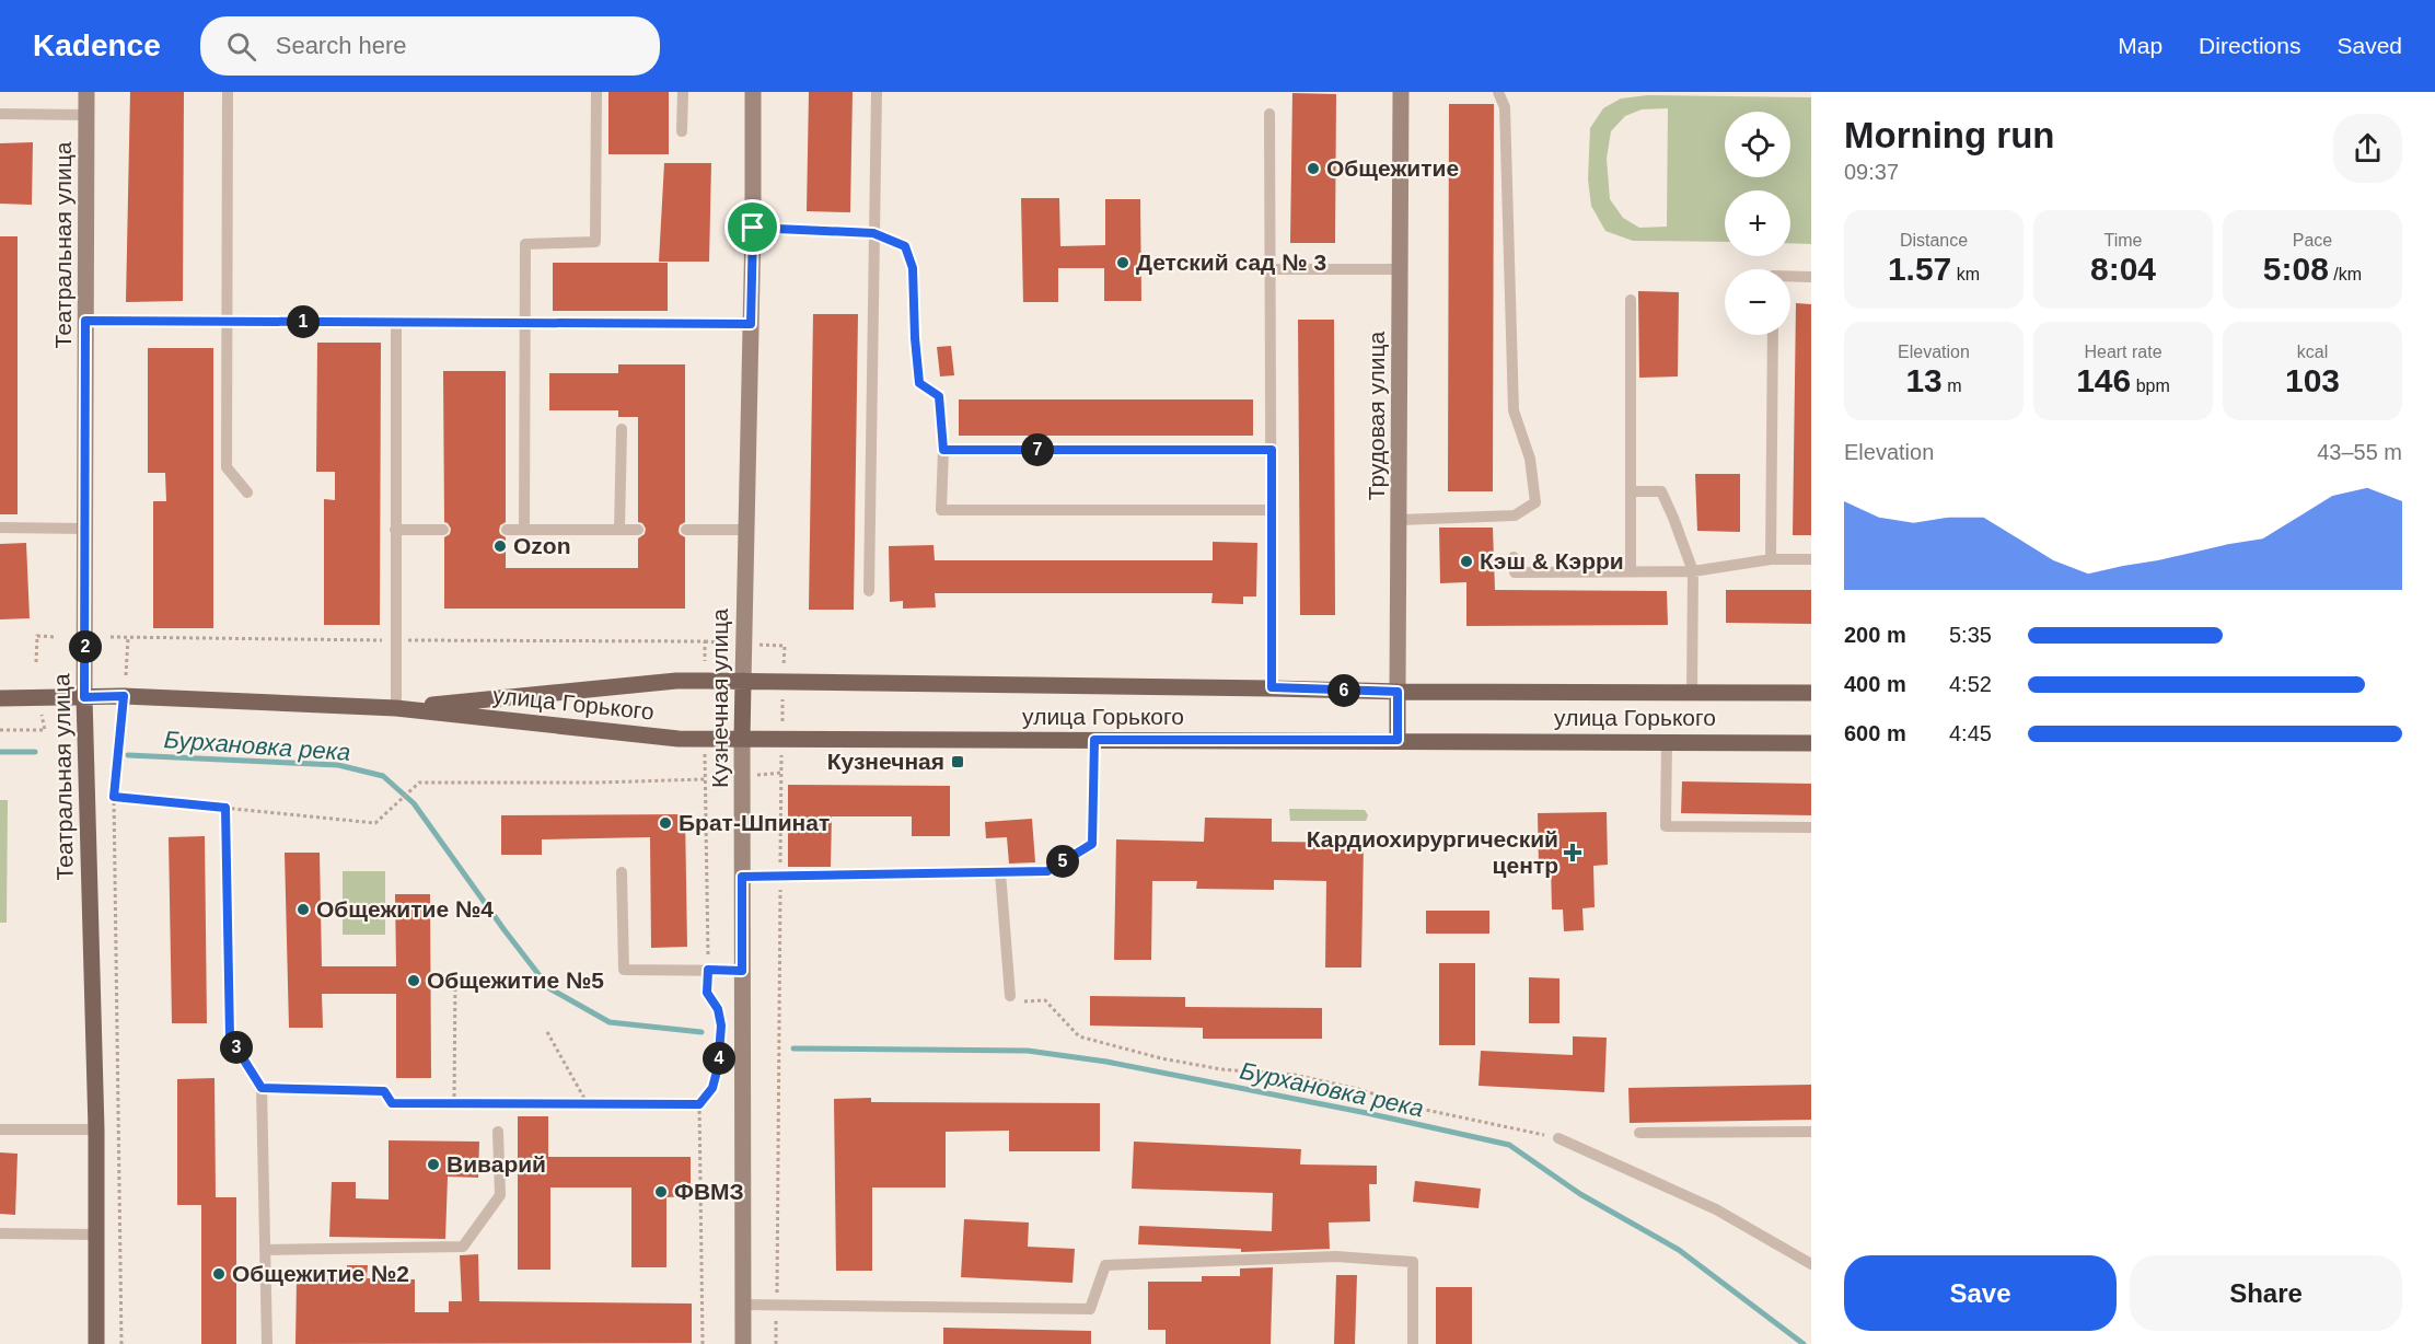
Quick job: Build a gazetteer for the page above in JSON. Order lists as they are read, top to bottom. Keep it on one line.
{"streets":{"main road":["Театральная улица","Трудовая улица","Кузнечная улица","улица Горького"]},"crossings":[["Театральная улица","улица Горького"],["Трудовая улица","улица Горького"],["Кузнечная улица","улица Горького"]],"water":["Бурхановка река"],"places":{"other":["Общежитие","Детский сад № 3","Ozon","Кэш & Кэрри","Брат-Шпинат","Общежитие №4","Общежитие №5","Виварий","ФВМЗ","Общежитие №2"],"transit":["Кузнечная"],"health":["Кардиохирургический центр"]},"page":{"header":"Kadence","search":"Search here","nav":["Map","Directions","Saved"],"heading":["Morning run","09:37"],"map_buttons":["+","−"],"stats":[["Distance","1.57 km"],["Time","8:04"],["Pace","5:08 /km"],["Elevation","13 m"],["Heart rate","146 bpm"],["kcal","103"]],"pins":["1","7","2","6","5","3","4"],"chart":["Elevation","43–55 m"],"list":[{"name":"200 m","note":"5:35"},{"name":"400 m","note":"4:52"},{"name":"600 m","note":"4:45"}],"buttons":["Save","Share"]}}
